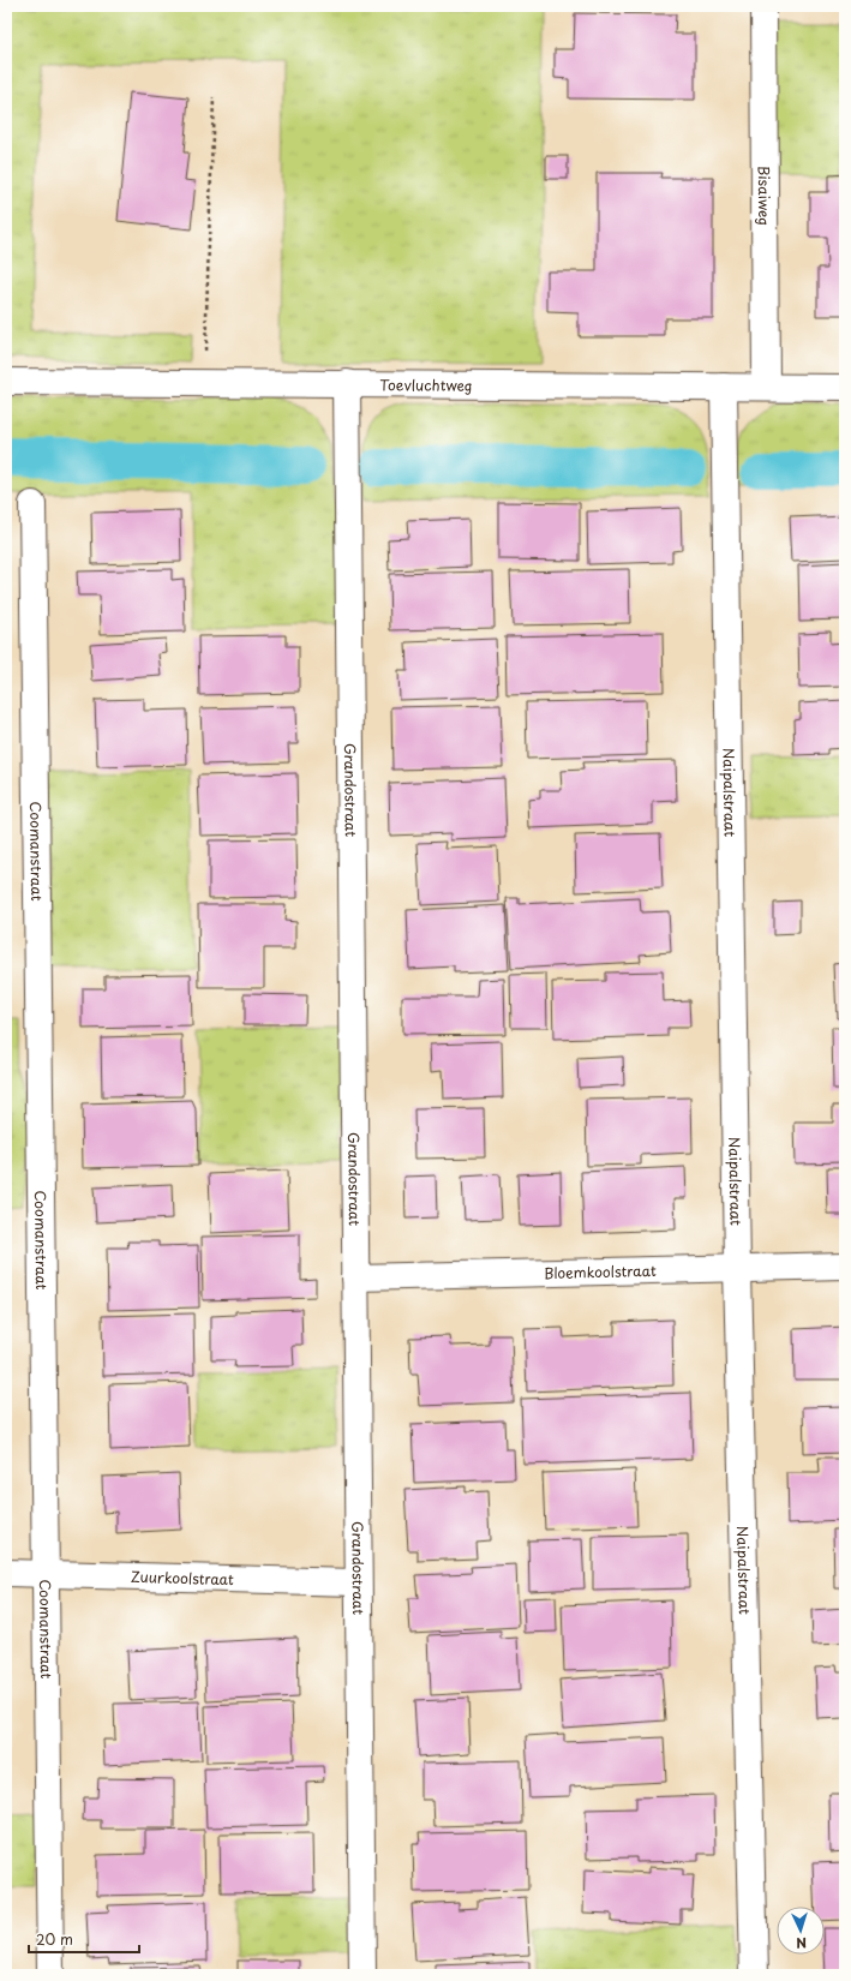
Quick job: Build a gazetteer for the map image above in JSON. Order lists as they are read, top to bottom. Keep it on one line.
{"streets":{"street":["Bisaiweg","Toevluchtweg","Grandostraat","Naipalstraat","Coomanstraat","Bloemkoolstraat","Zuurkoolstraat"]},"crossings":[["Bisaiweg","Toevluchtweg"],["Toevluchtweg","Grandostraat"],["Toevluchtweg","Naipalstraat"],["Grandostraat","Bloemkoolstraat"],["Grandostraat","Zuurkoolstraat"],["Naipalstraat","Bloemkoolstraat"],["Coomanstraat","Zuurkoolstraat"]],"scale_bar":"20 m","north":"bottom"}
